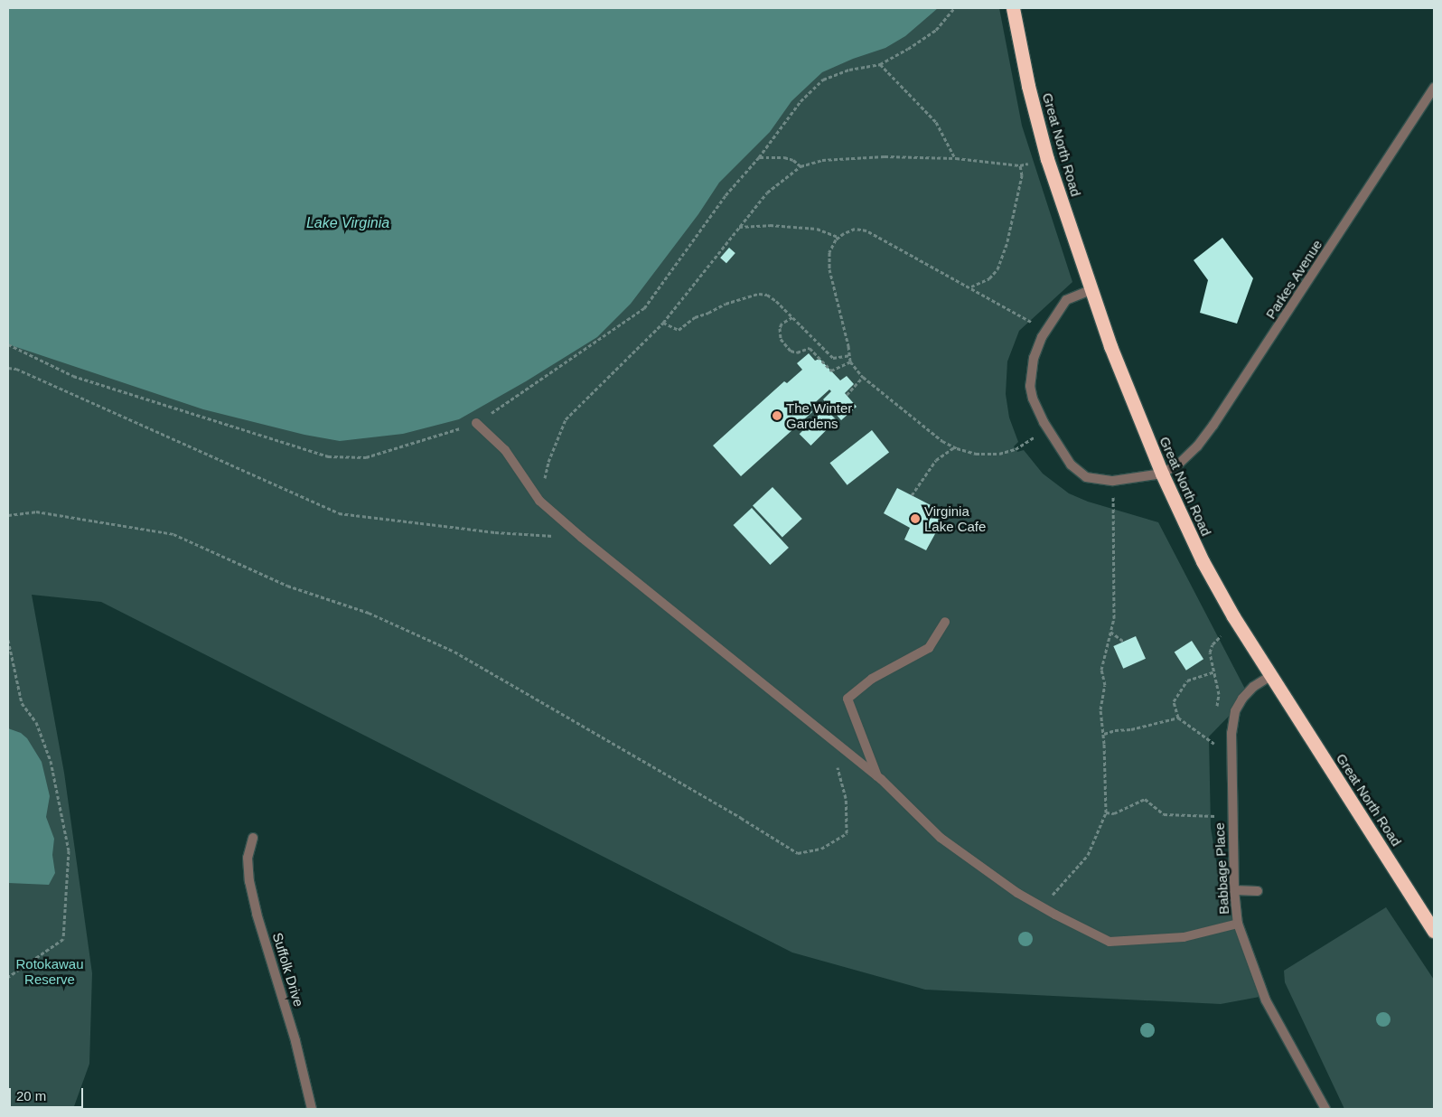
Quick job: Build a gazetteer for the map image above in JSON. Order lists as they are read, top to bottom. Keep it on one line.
{"streets":{"highway":["Great North Road"],"street":["Parkes Avenue","Babbage Place","Suffolk Drive"]},"crossings":[["Great North Road","Parkes Avenue"],["Great North Road","Babbage Place"]],"water":["Lake Virginia"],"parks":["Rotokawau Reserve"],"places":["The Winter Gardens","Virginia Lake Cafe"],"scale_bar":"20 m"}
